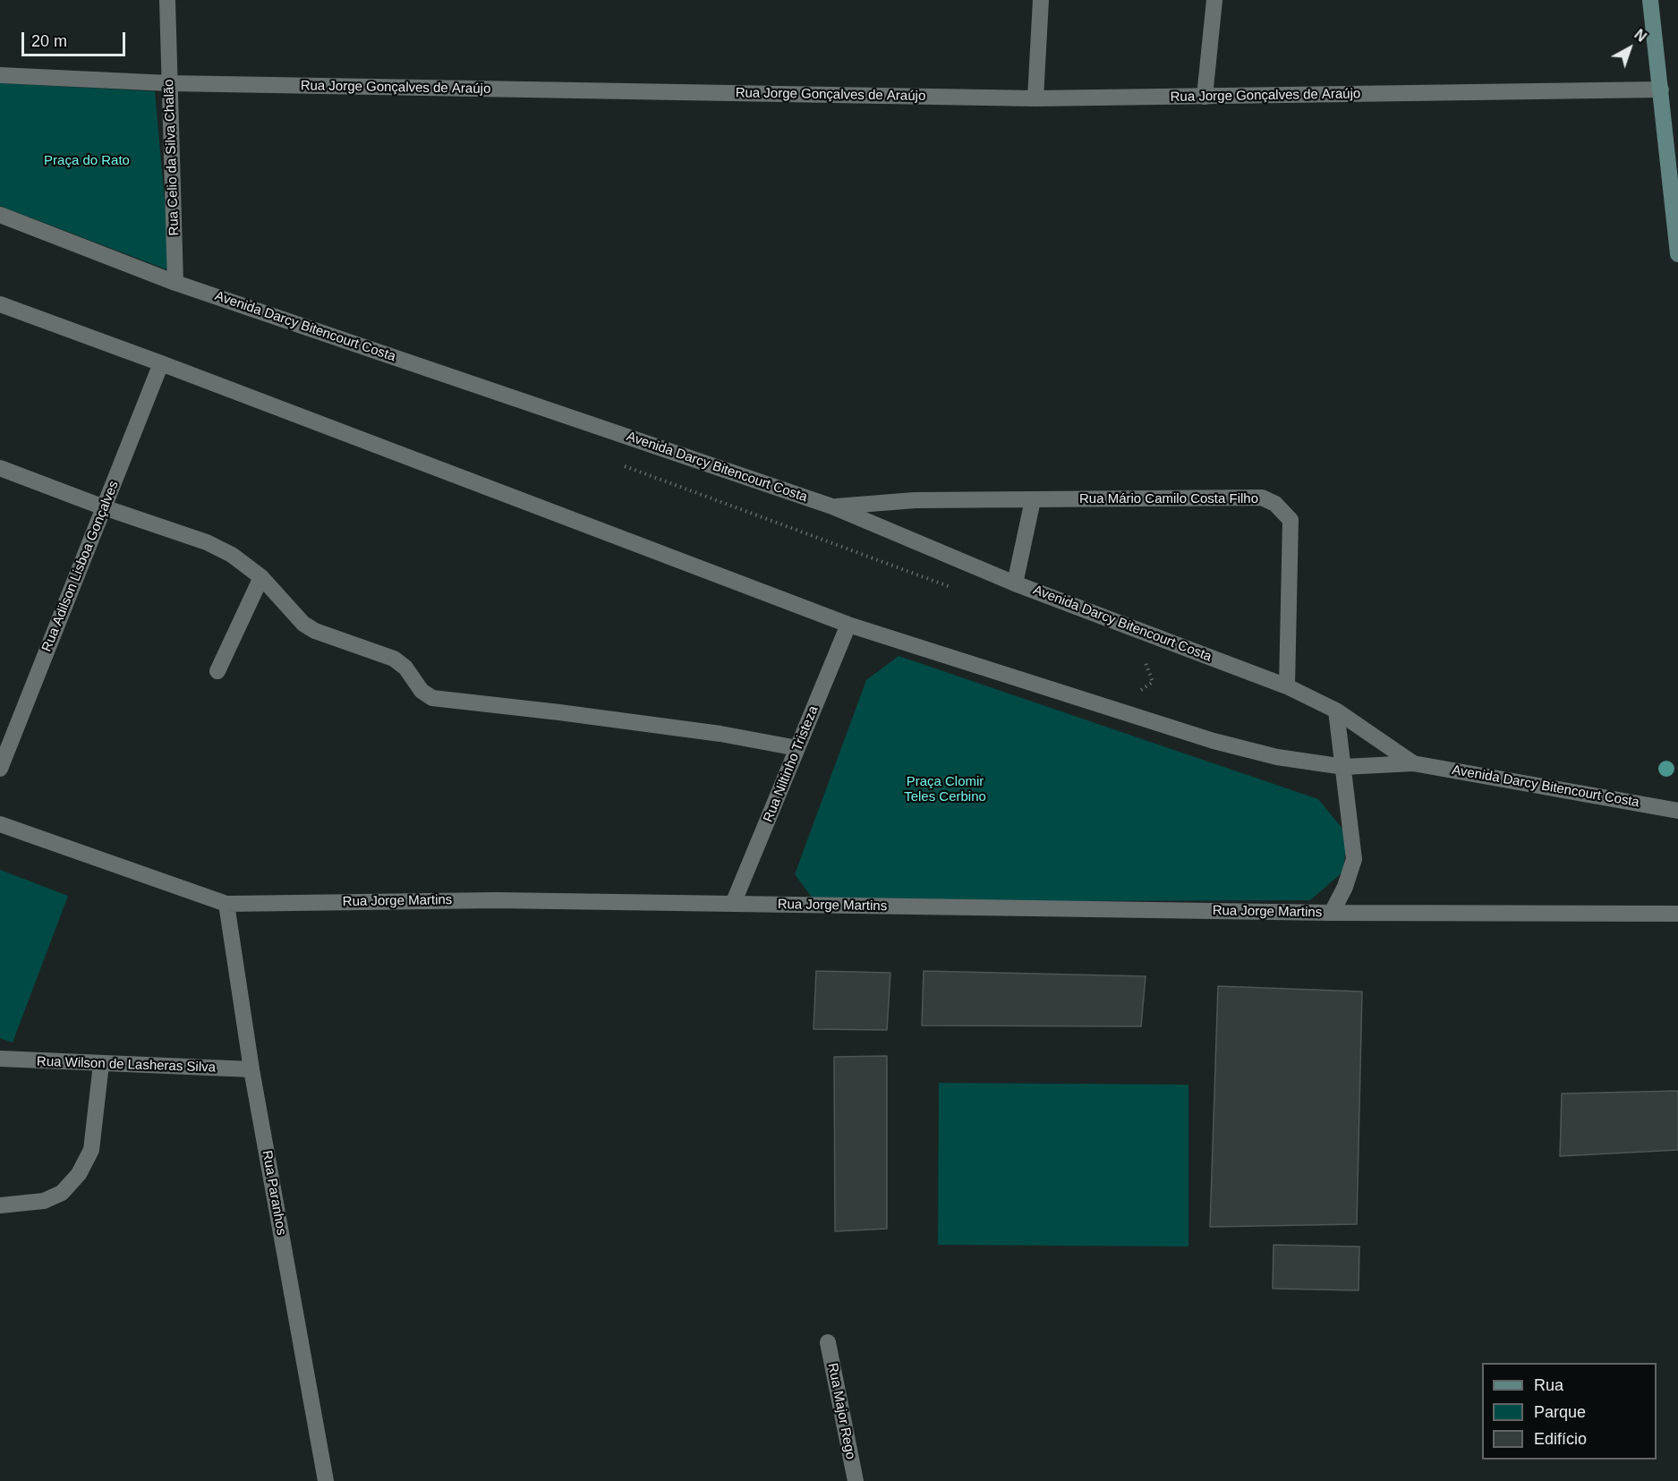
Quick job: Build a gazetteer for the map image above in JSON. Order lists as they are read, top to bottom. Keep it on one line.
{"streets":{"street":["Rua Jorge Gonçalves de Araújo","Rua Celio da Silva Chalão","Avenida Darcy Bitencourt Costa","Rua Mário Camilo Costa Filho","Rua Adilson Lisboa Gonçalves","Rua Niltinho Tristeza","Rua Jorge Martins","Rua Wilson de Lasheras Silva","Rua Paranhos","Rua Major Rego"]},"crossings":[["Rua Jorge Gonçalves de Araújo","Rua Celio da Silva Chalão"],["Rua Celio da Silva Chalão","Avenida Darcy Bitencourt Costa"],["Avenida Darcy Bitencourt Costa","Rua Mário Camilo Costa Filho"],["Avenida Darcy Bitencourt Costa","Rua Adilson Lisboa Gonçalves"],["Avenida Darcy Bitencourt Costa","Rua Niltinho Tristeza"],["Rua Niltinho Tristeza","Rua Jorge Martins"],["Rua Jorge Martins","Rua Paranhos"],["Rua Wilson de Lasheras Silva","Rua Paranhos"]],"parks":["Praça do Rato","Praça Clomir Teles Cerbino"],"legend":["Rua","Parque","Edifício"],"scale_bar":"20 m","north":"top right"}
